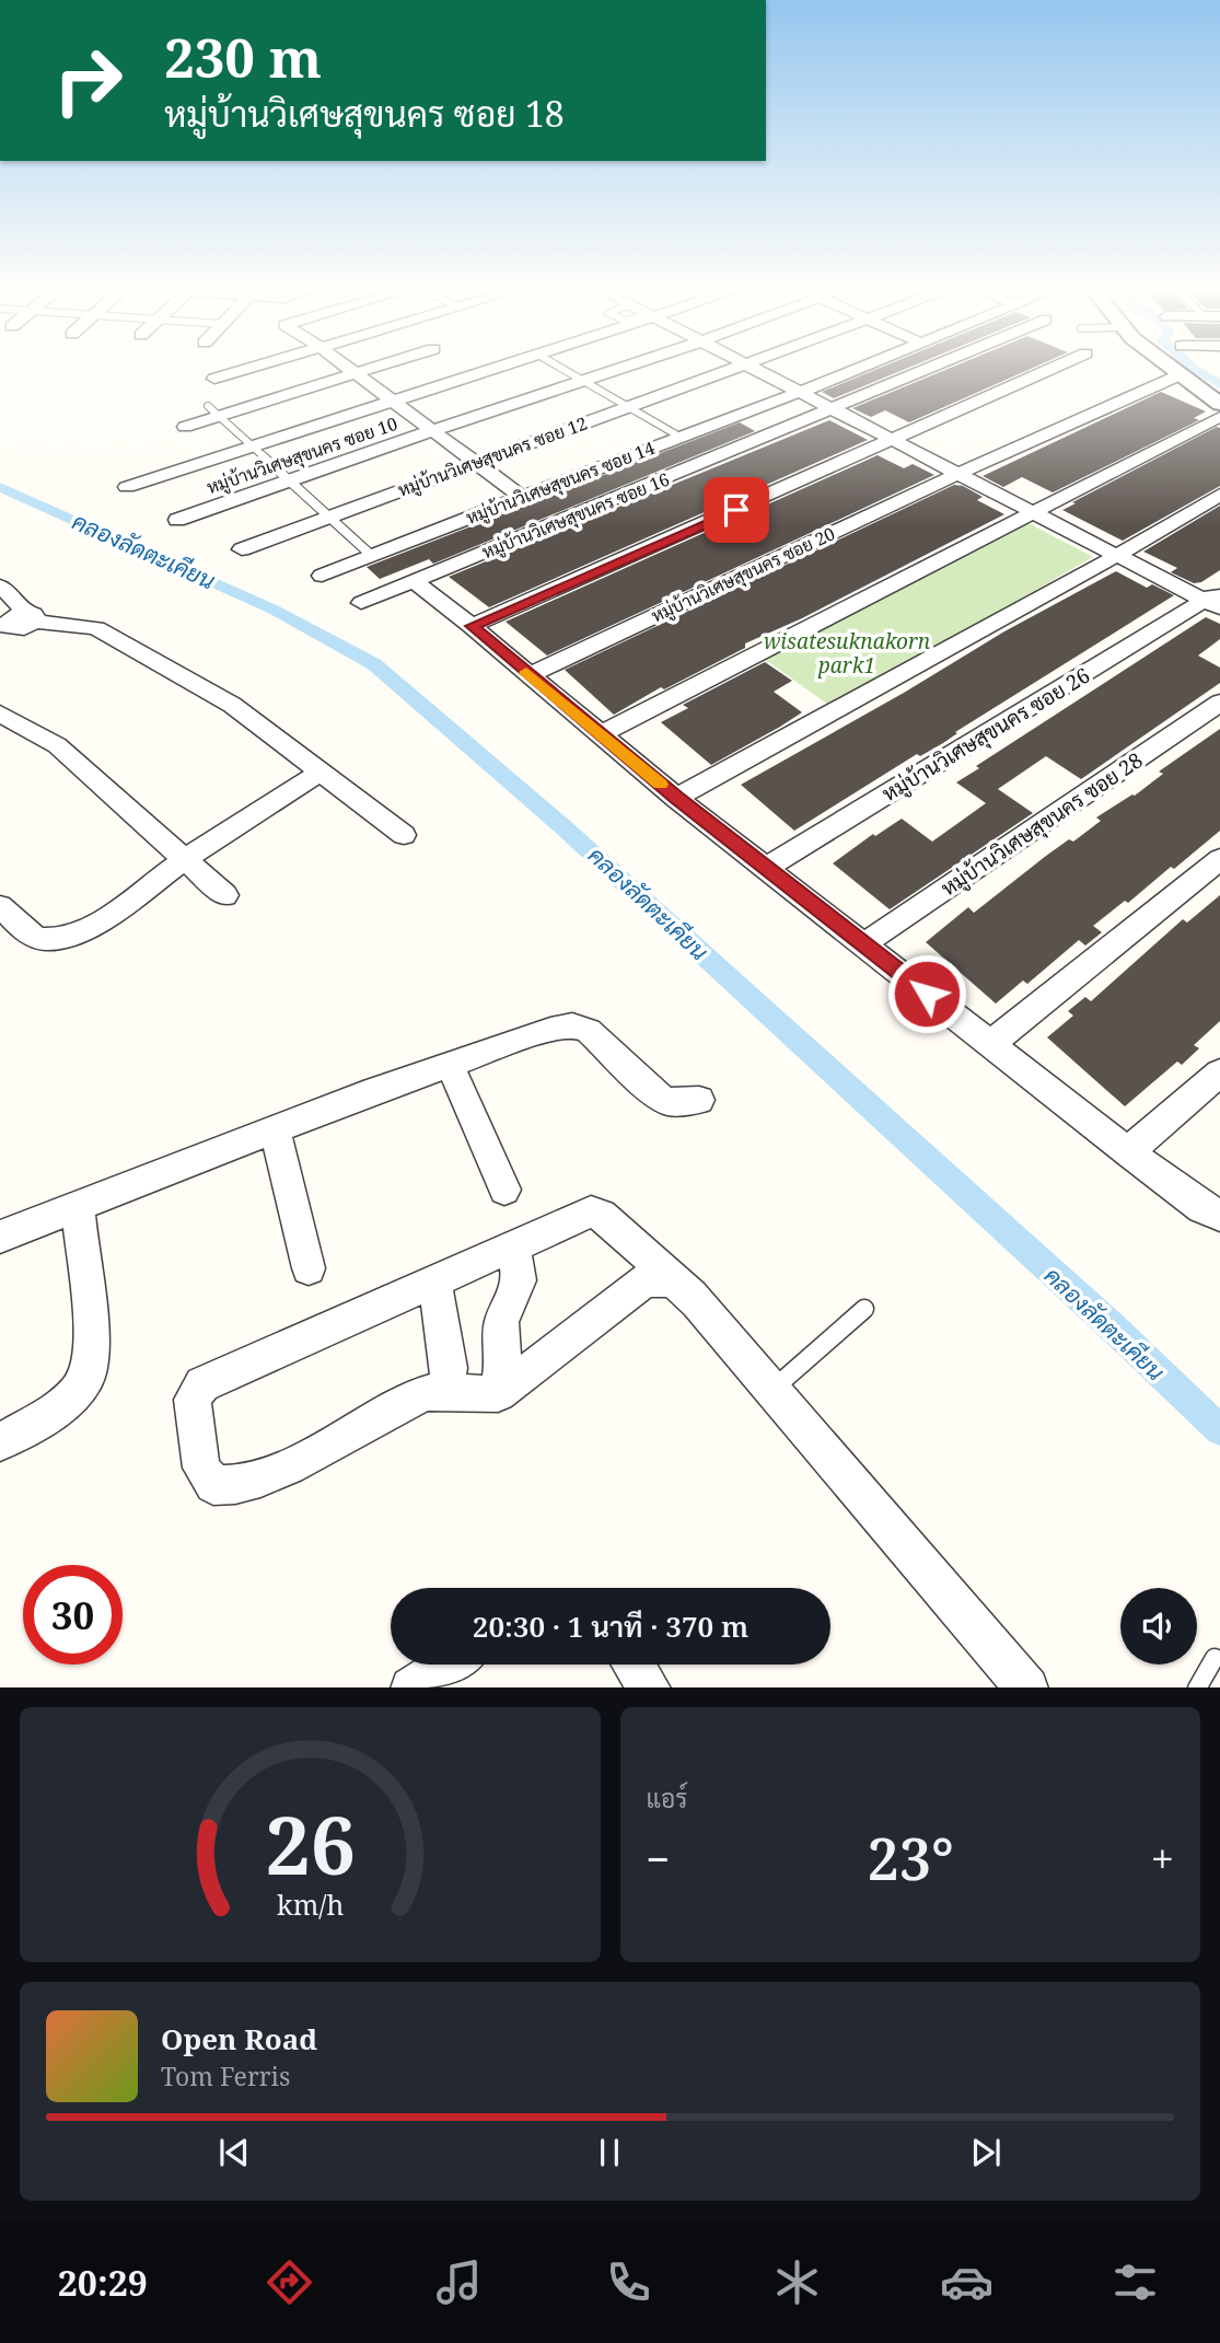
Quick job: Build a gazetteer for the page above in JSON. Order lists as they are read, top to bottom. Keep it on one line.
{"streets":{"street":["หมู่บ้านวิเศษสุขนคร ซอย 10","หมู่บ้านวิเศษสุขนคร ซอย 12","หมู่บ้านวิเศษสุขนคร ซอย 14","หมู่บ้านวิเศษสุขนคร ซอย 16","หมู่บ้านวิเศษสุขนคร ซอย 20","หมู่บ้านวิเศษสุขนคร ซอย 26","หมู่บ้านวิเศษสุขนคร ซอย 28"]},"water":["คลองลัดตะเคียน"],"parks":["wisatesuknakorn park1"],"page":{"turn":["230 m","หมู่บ้านวิเศษสุขนคร ซอย 18"],"limit":"30","trip":"20:30 · 1 นาที · 370 m","tile":"แอร์","heat":["−","23°","+"],"song":["Open Road","Tom Ferris"],"tabs":"20:29","gauge":["26","km/h"]}}
